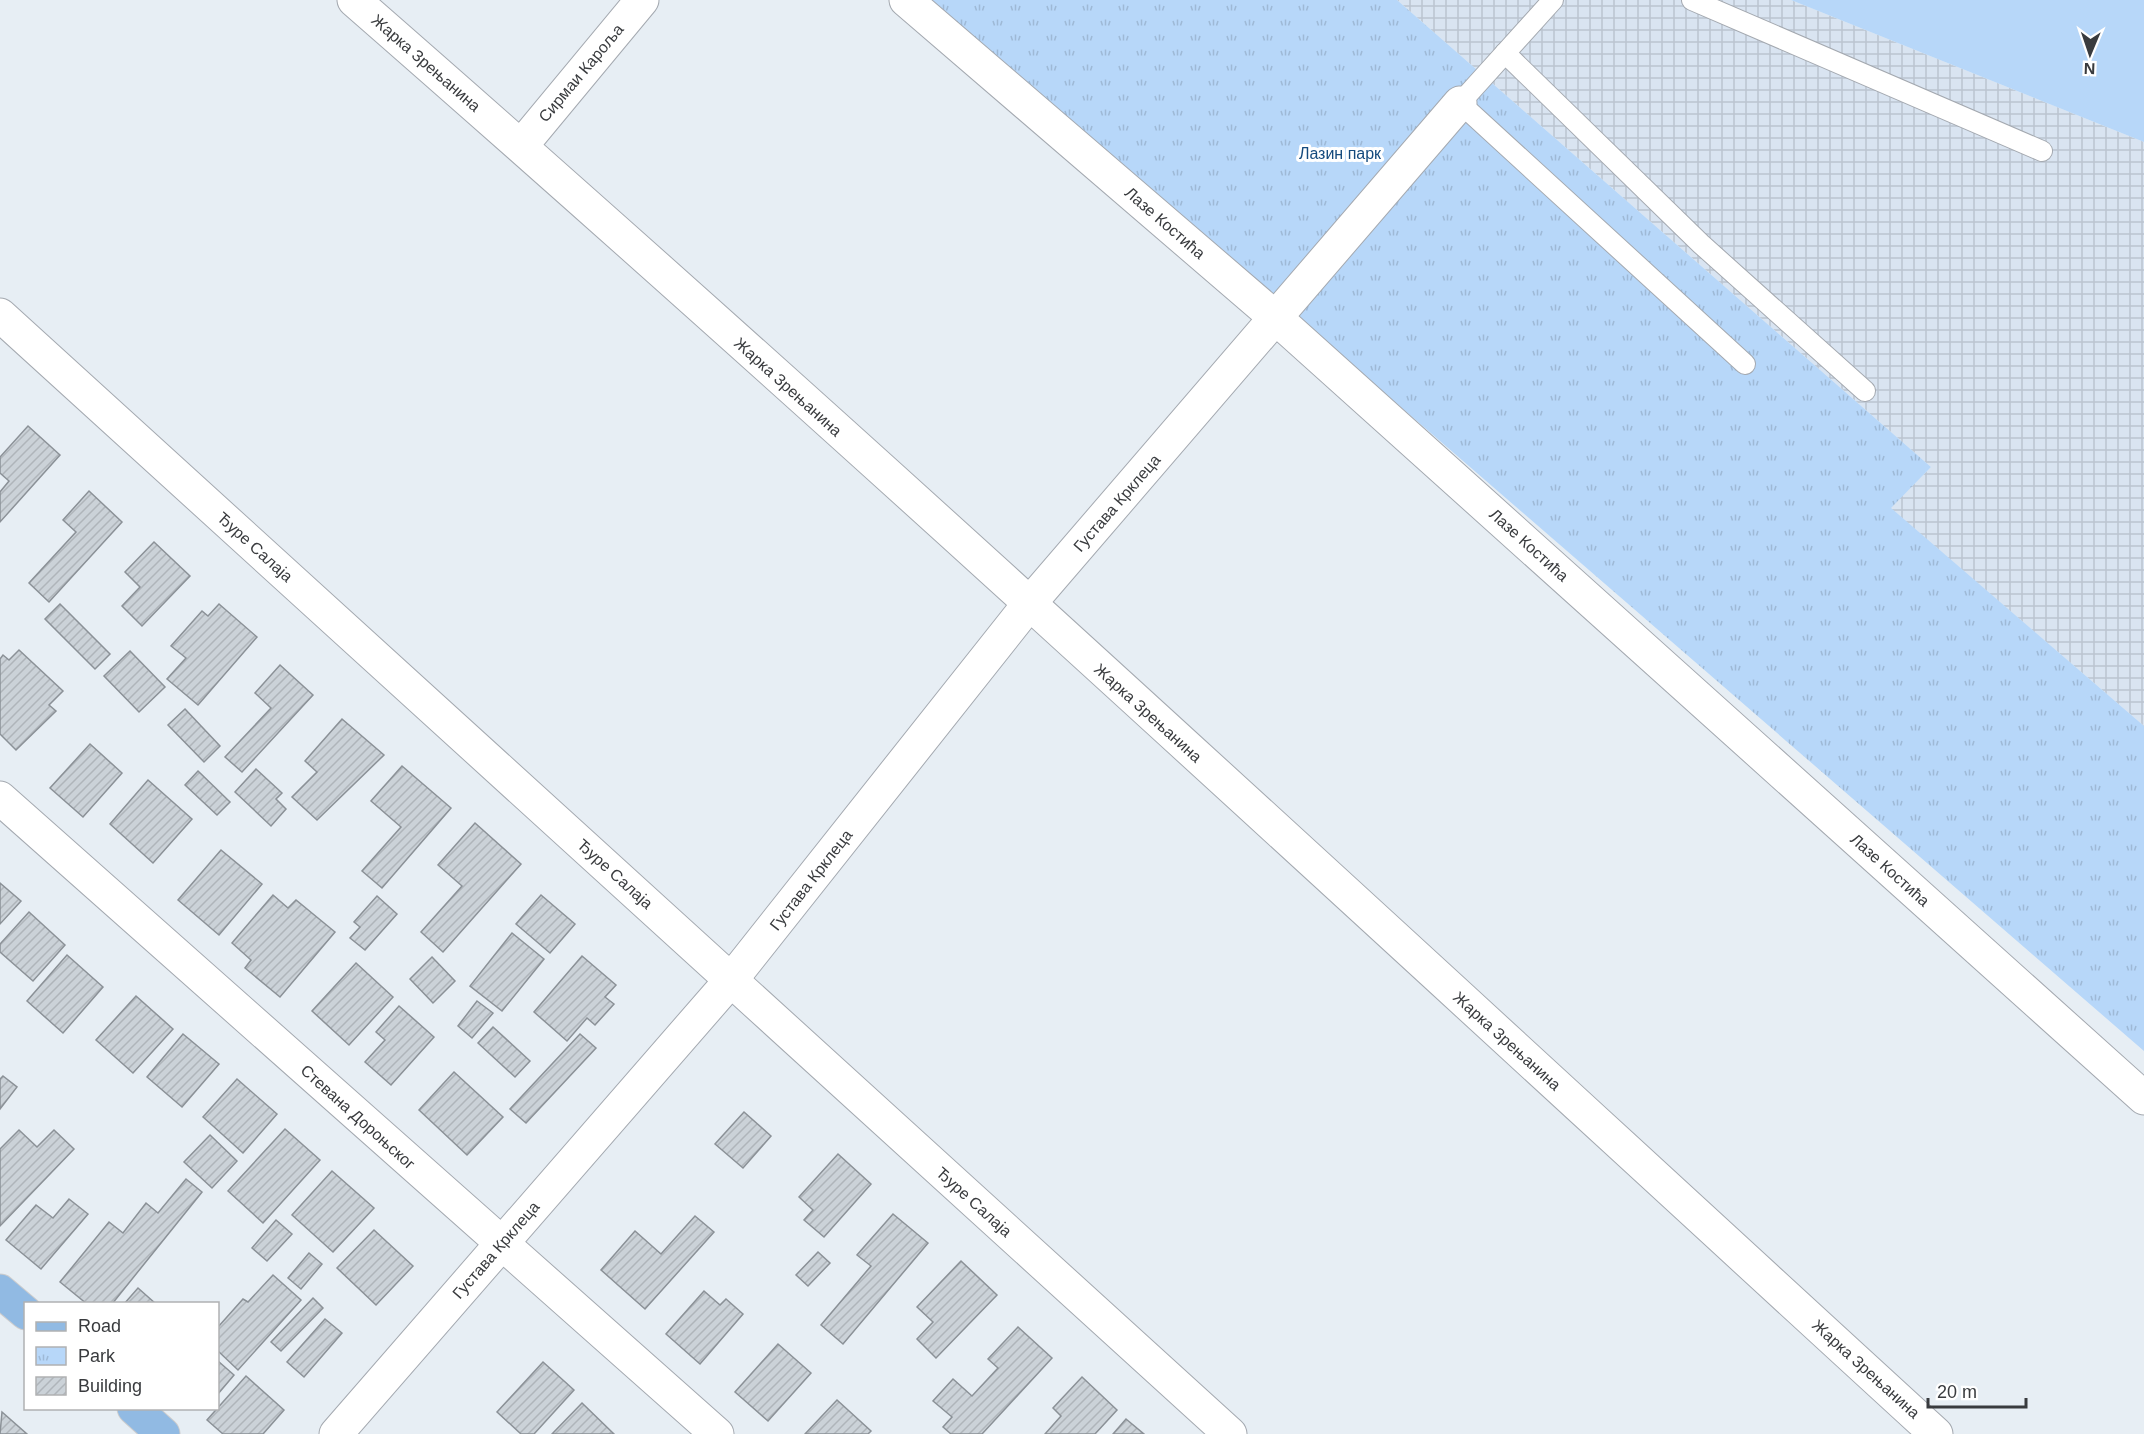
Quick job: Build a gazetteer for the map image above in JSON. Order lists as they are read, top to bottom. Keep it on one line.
{"streets":{"street":["Жарка Зрењанина","Сирмаи Кароља","Лазе Костића","Густава Крклеца","Ђуре Салаја","Стевана Дороњског"]},"crossings":[["Жарка Зрењанина","Сирмаи Кароља"],["Жарка Зрењанина","Густава Крклеца"],["Лазе Костића","Густава Крклеца"],["Густава Крклеца","Ђуре Салаја"],["Густава Крклеца","Стевана Дороњског"]],"parks":["Лазин парк"],"legend":["Road","Park","Building"],"scale_bar":"20 m","north":"bottom"}
